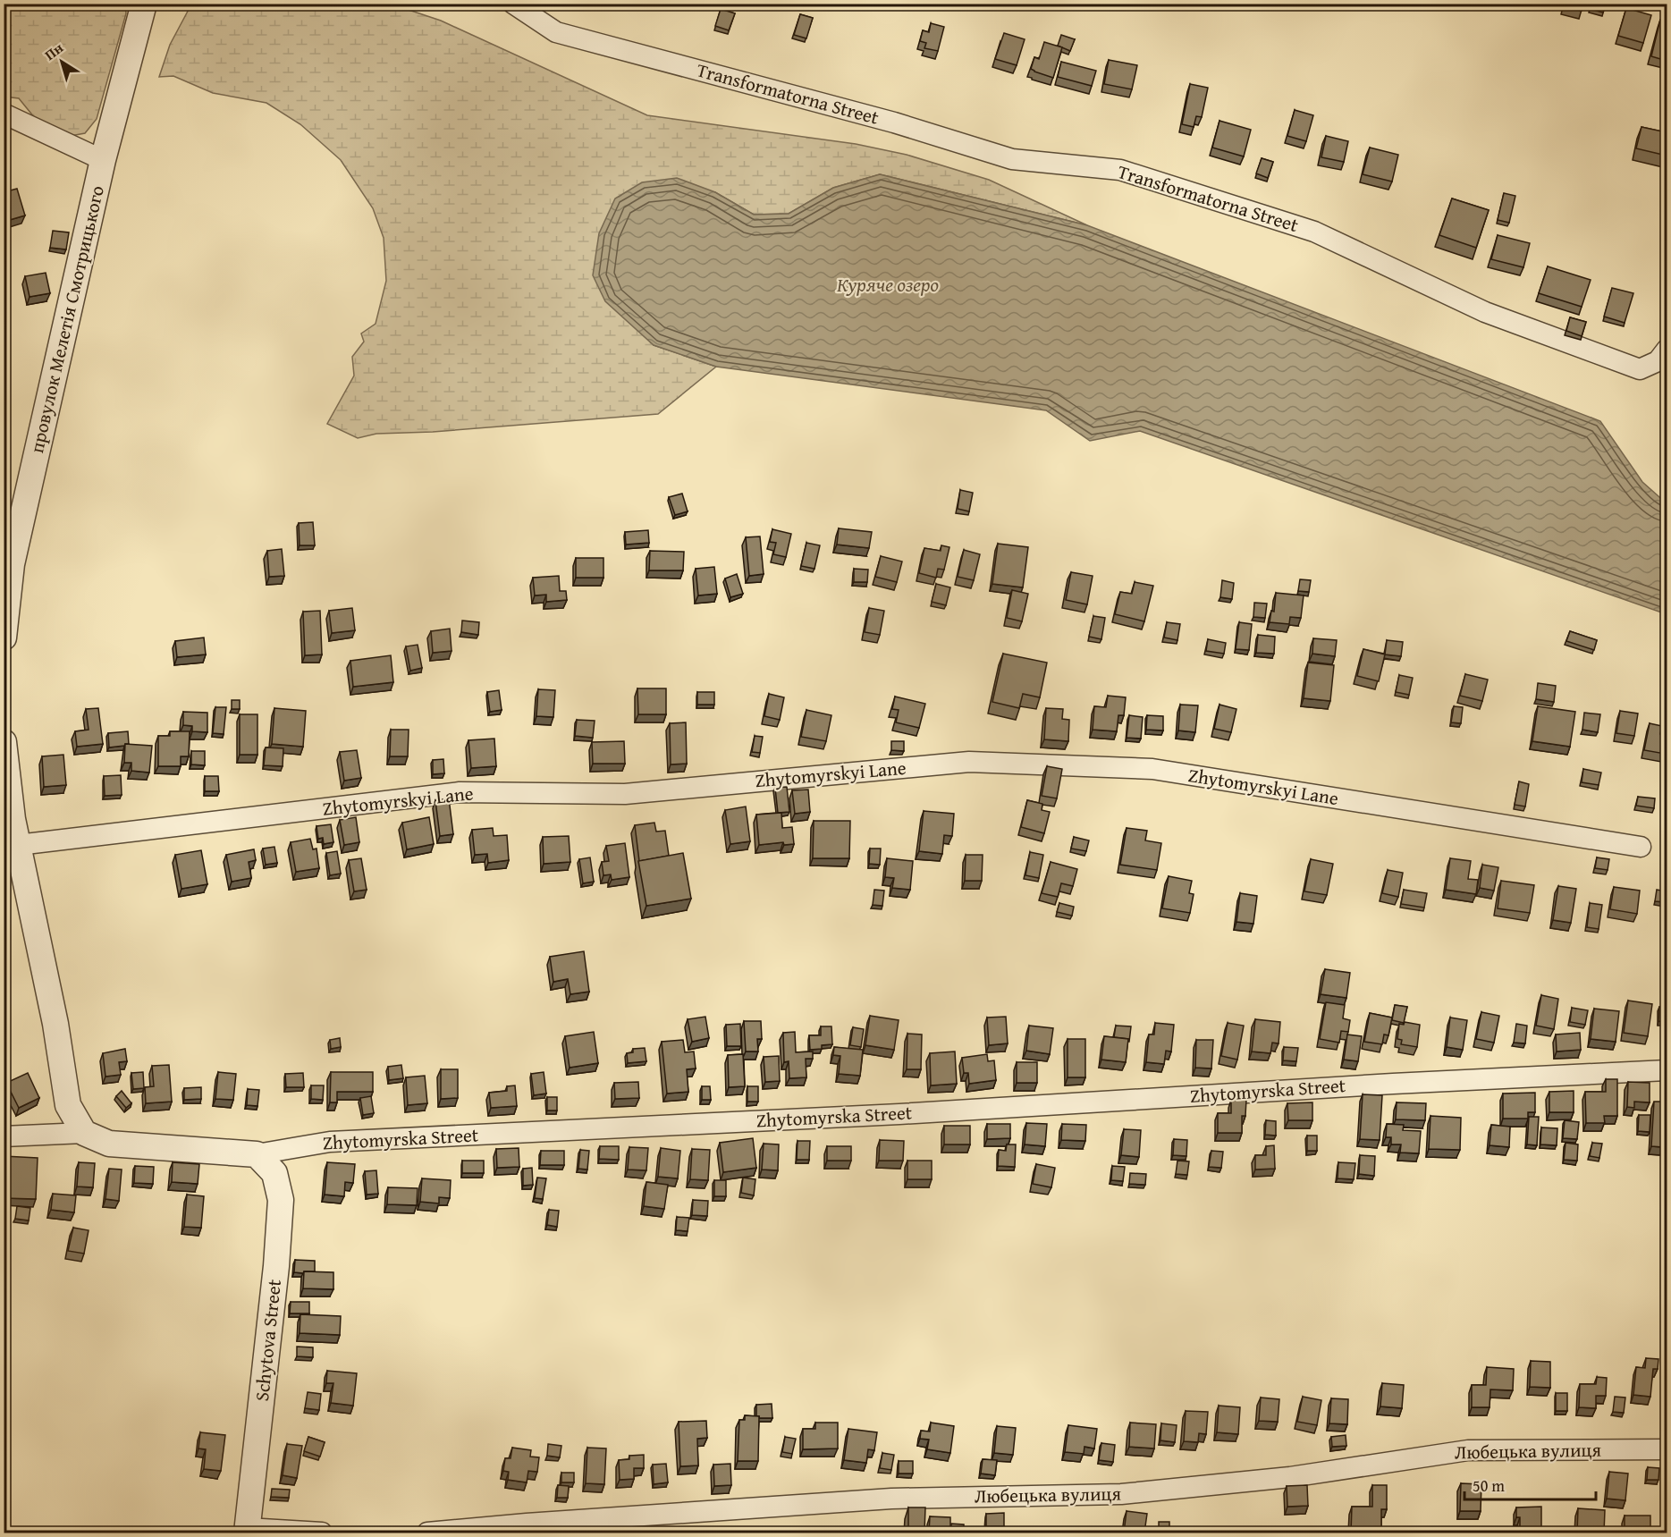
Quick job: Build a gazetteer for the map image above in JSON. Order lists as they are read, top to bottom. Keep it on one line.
{"streets":{"street":["Transformatorna Street","провулок Мелетія Смотрицького","Zhytomyrskyi Lane","Zhytomyrska Street","Schytova Street","Любецька вулиця"]},"crossings":[["Zhytomyrska Street","Schytova Street"]],"water":["Куряче озеро"],"scale_bar":"50 m","north":"top left"}
